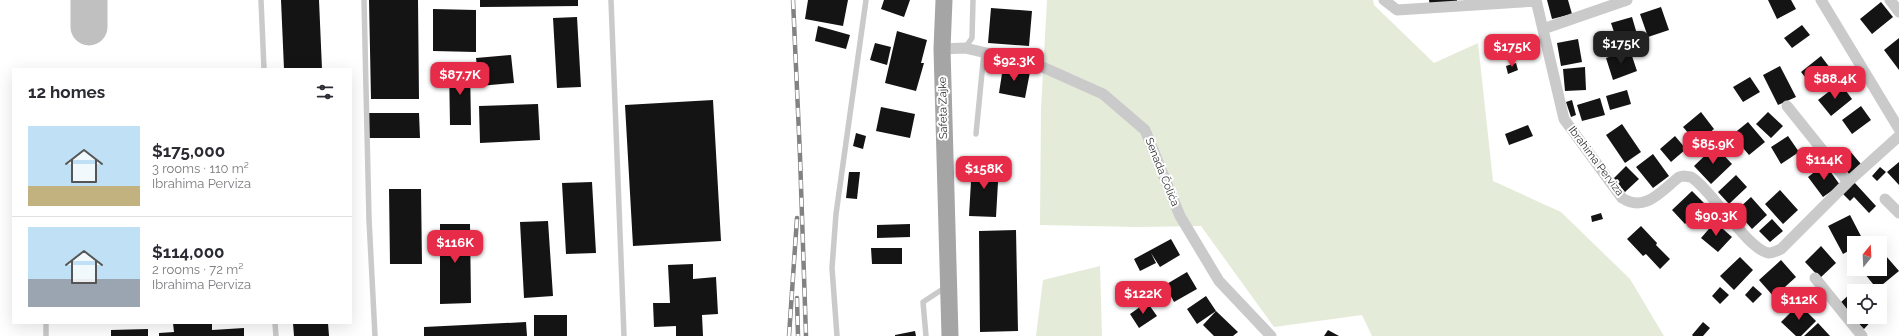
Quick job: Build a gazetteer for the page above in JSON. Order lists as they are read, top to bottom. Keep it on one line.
{"streets":{"main road":["Safeta Zajke"],"street":["Ibrahima Perviza","Senada Čolića"]},"crossings":[["Safeta Zajke","Senada Čolića"]],"north":"top","page":{"price":["$175K","$175K","$92.3K","$87.7K","$88.4K","$85.9K","$114K","$158K","$90.3K","$116K","$122K","$112K"],"heading":"12 homes","list":[{"name":"$175,000","note":"3 rooms · 110 m² · Ibrahima Perviza"},{"name":"$114,000","note":"2 rooms · 72 m² · Ibrahima Perviza"}]}}
